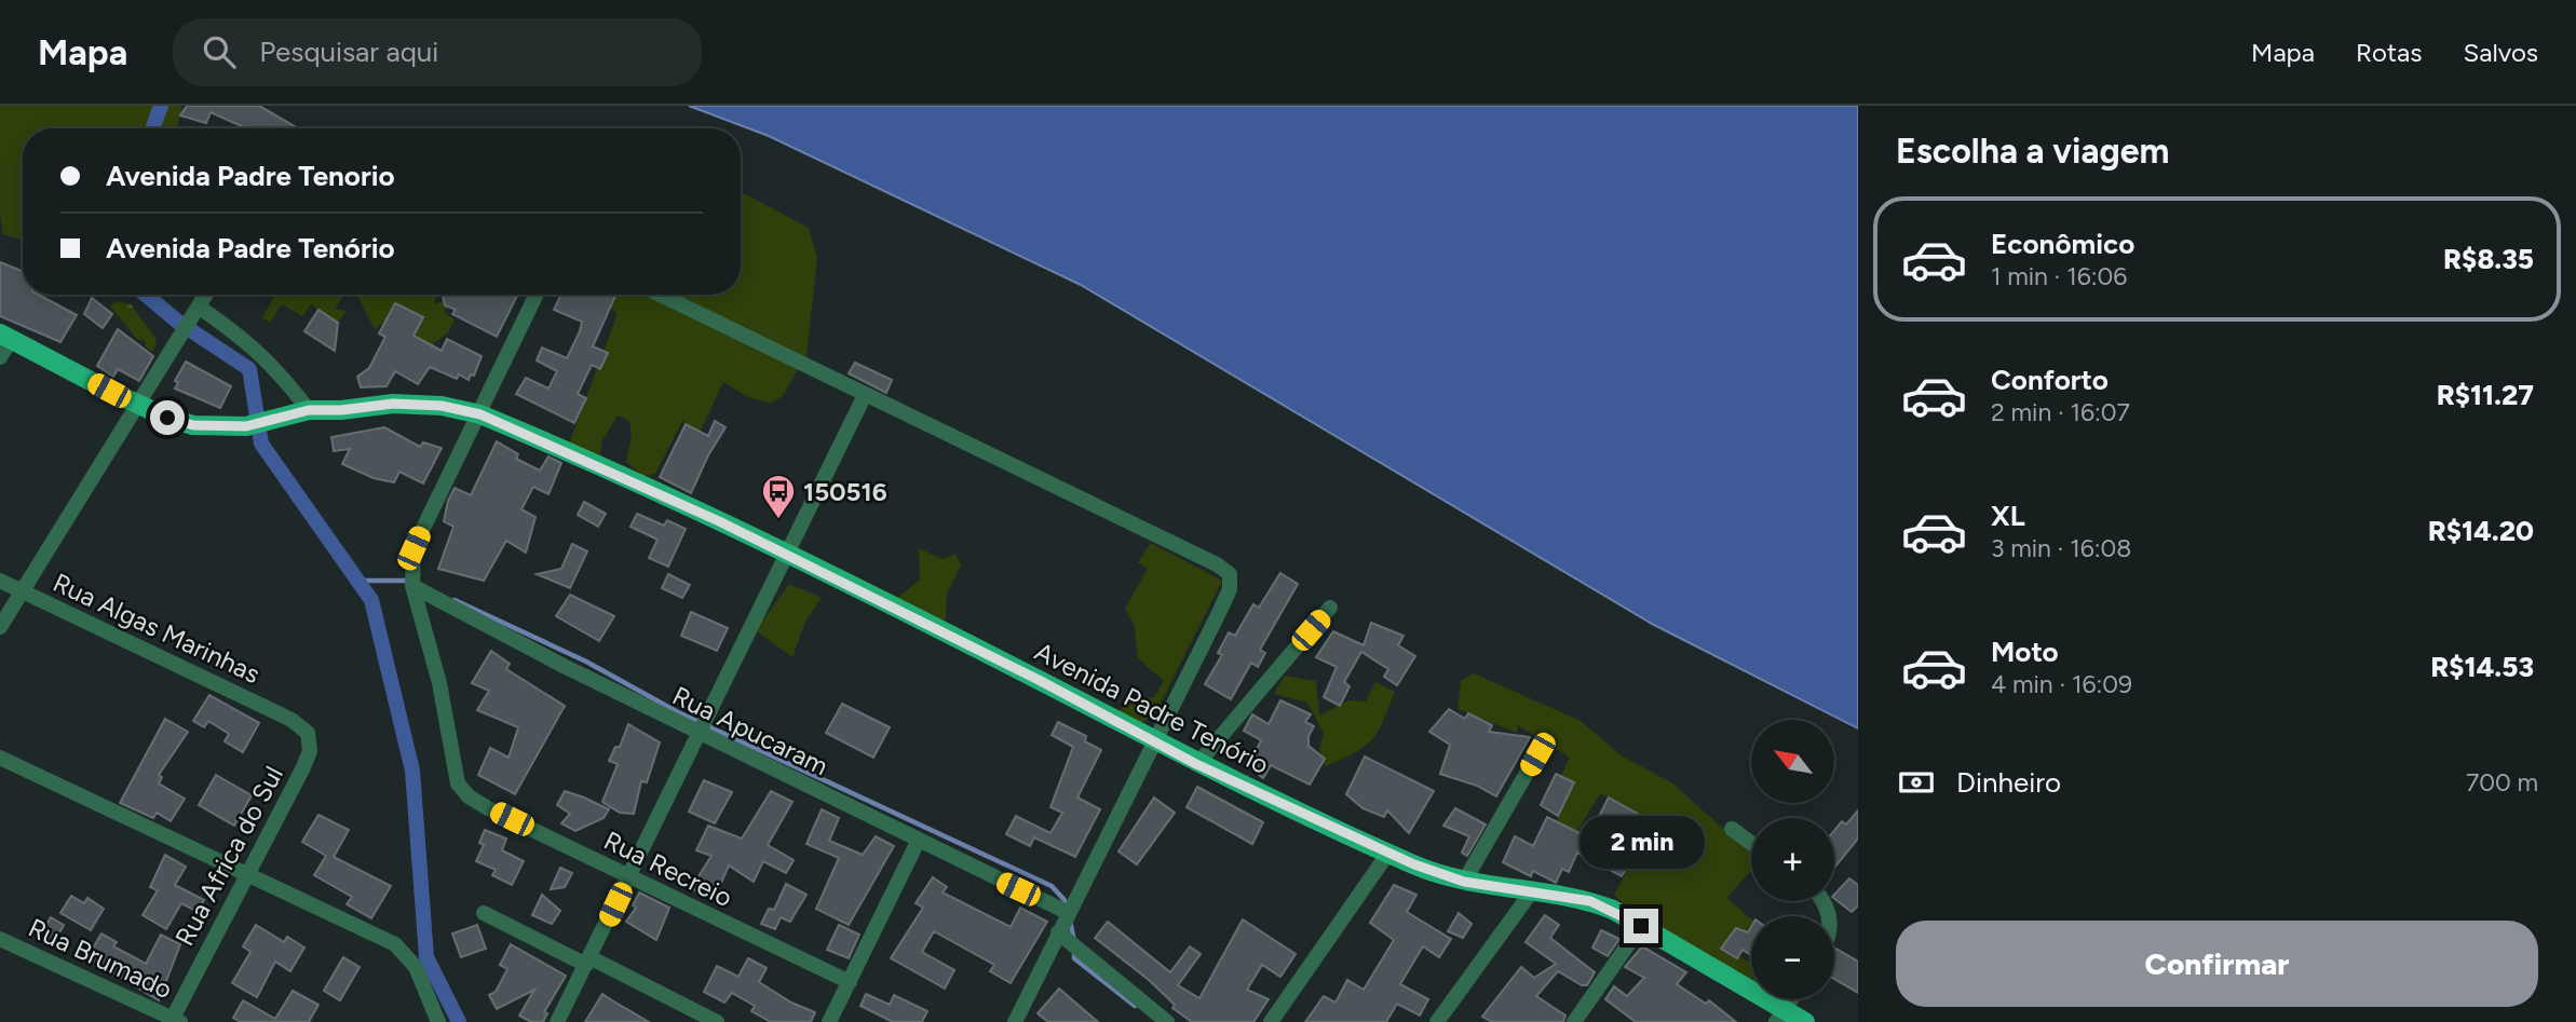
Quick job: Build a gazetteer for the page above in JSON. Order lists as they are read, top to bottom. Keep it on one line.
{"streets":{"main road":["Avenida Padre Tenório"],"street":["Rua Algas Marinhas","Rua Apucaram","Rua Africa do Sul","Rua Recreio","Rua Brumado"]},"crossings":[["Rua Algas Marinhas","Rua Africa do Sul"],["Rua Apucaram","Rua Recreio"],["Rua Africa do Sul","Rua Brumado"]],"places":{"bus stop":["150516"]},"north":"top left","page":{"header":"Mapa","search":"Pesquisar aqui","nav":["Mapa","Rotas","Salvos"],"heading":"Escolha a viagem","banner":["Avenida Padre Tenorio","Avenida Padre Tenório"],"list":[{"name":"Econômico","note":"1 min · 16:06","value":"R$8.35"},{"name":"Conforto","note":"2 min · 16:07","value":"R$11.27"},{"name":"XL","note":"3 min · 16:08","value":"R$14.20"},{"name":"Moto","note":"4 min · 16:09","value":"R$14.53"}],"map_buttons":["+","−"],"pay":["Dinheiro","700 m"],"bubble":"2 min","buttons":"Confirmar"}}
